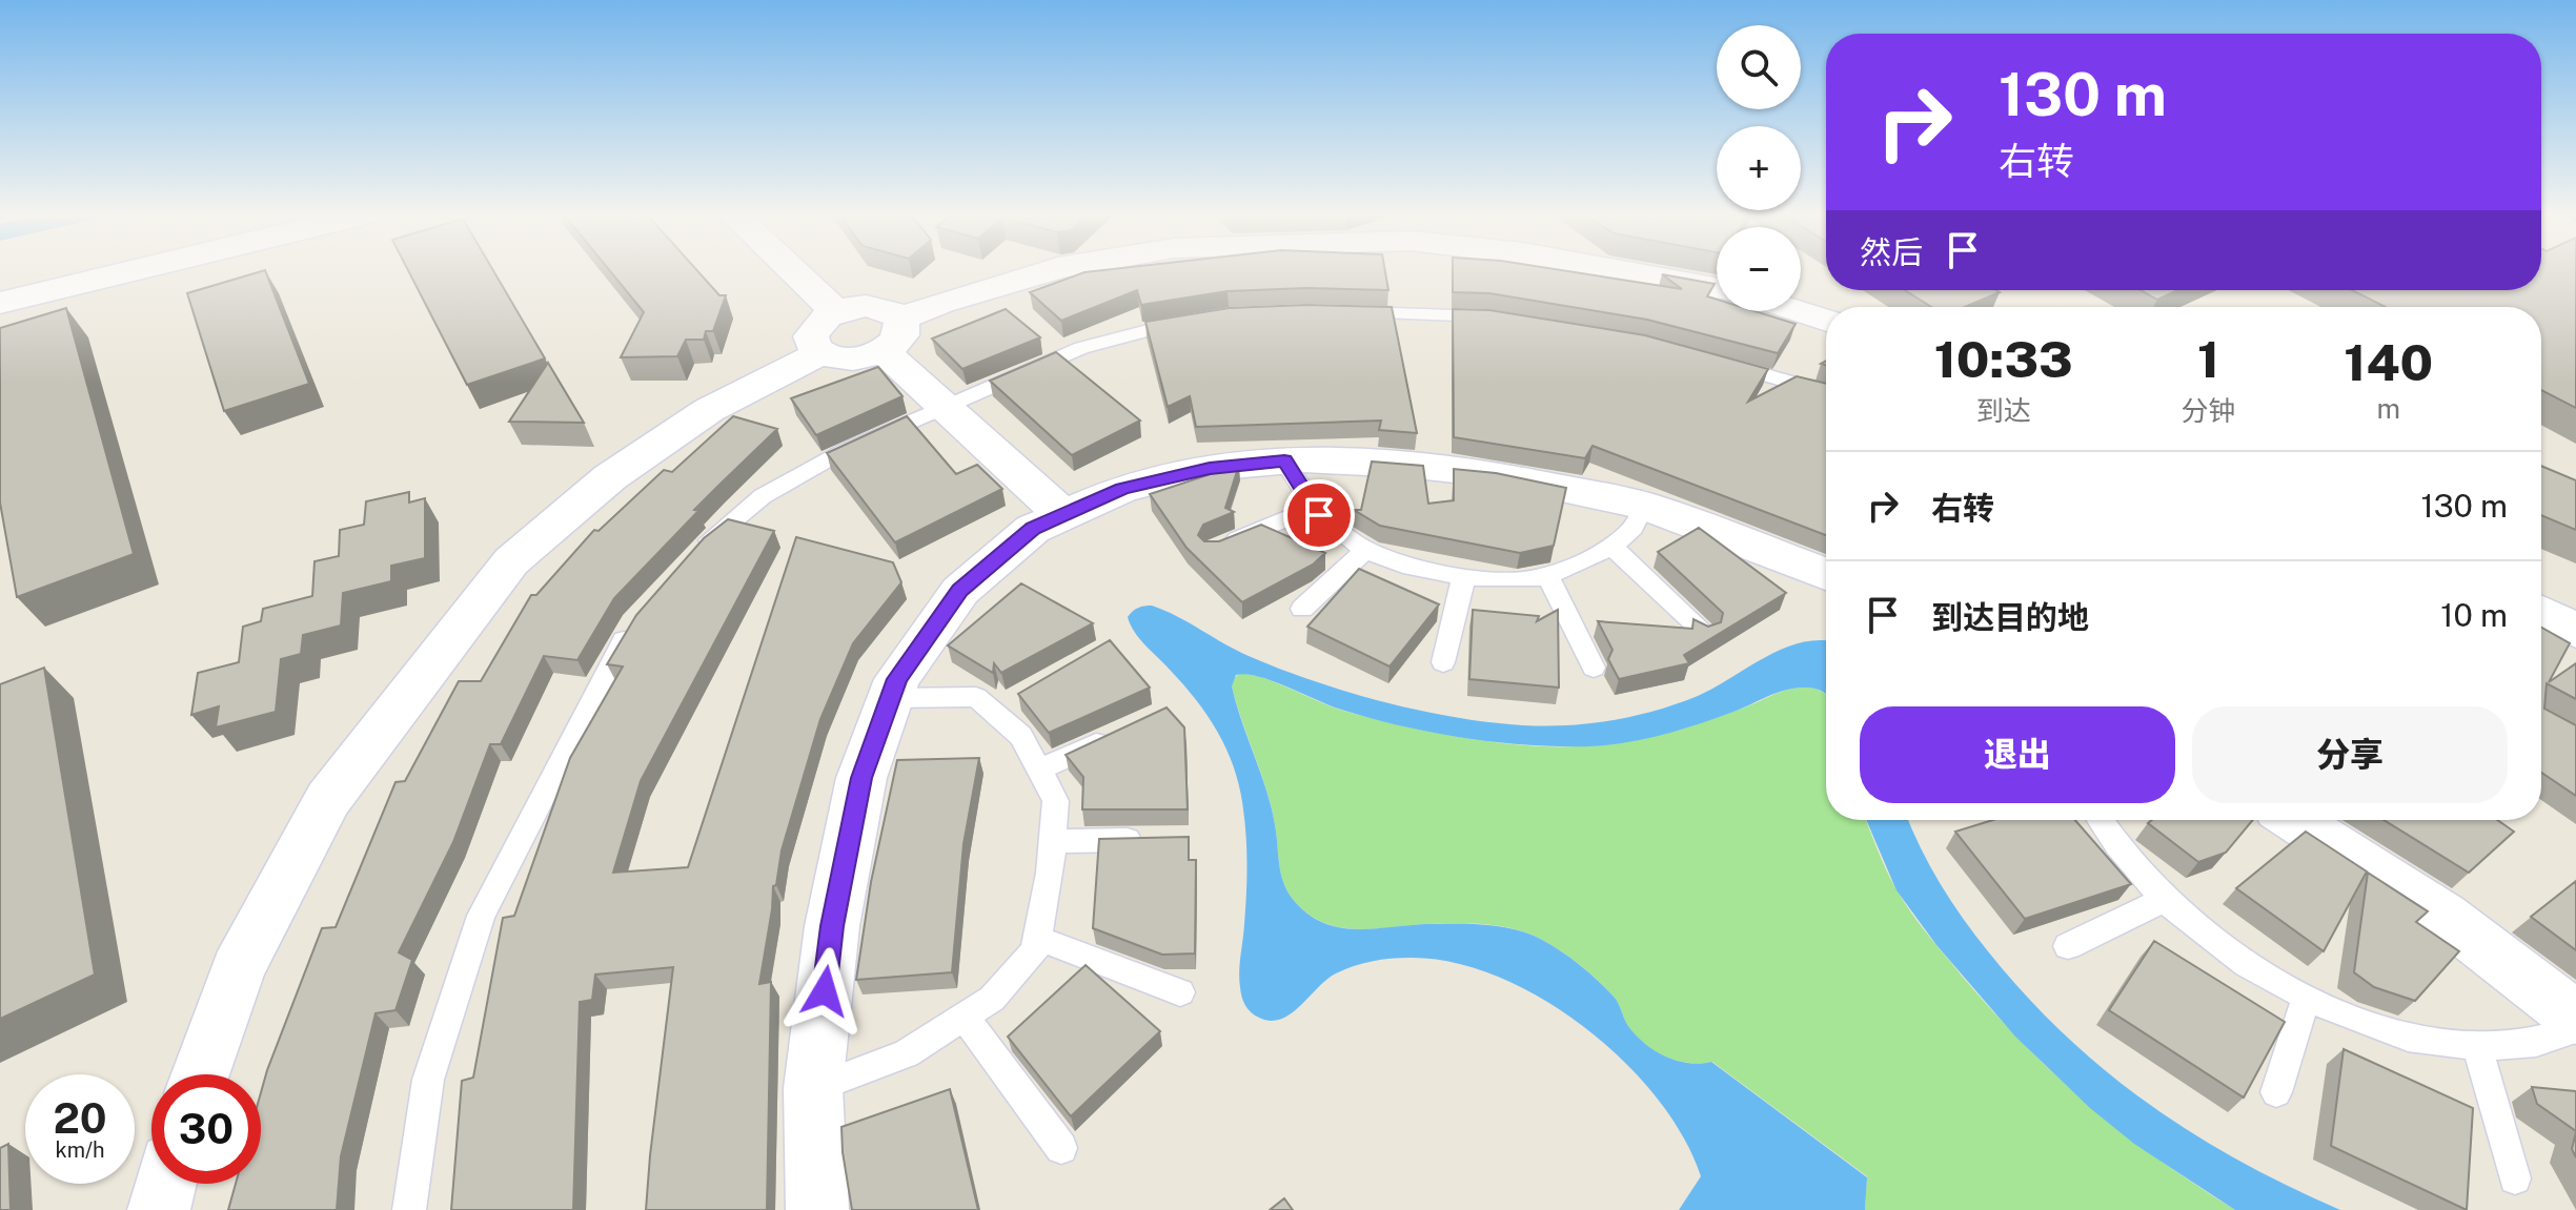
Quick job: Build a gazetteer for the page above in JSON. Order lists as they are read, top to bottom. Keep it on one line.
{"page":{"map_buttons":["+","−"],"turn":["130 m","右转"],"then":"然后","eta":["10:33","到达","1","分钟","140","m"],"list":[{"name":"右转","value":"130 m"},{"name":"到达目的地","value":"10 m"}],"buttons":["退出","分享"],"speed":"20 km/h","limit":"30"}}
